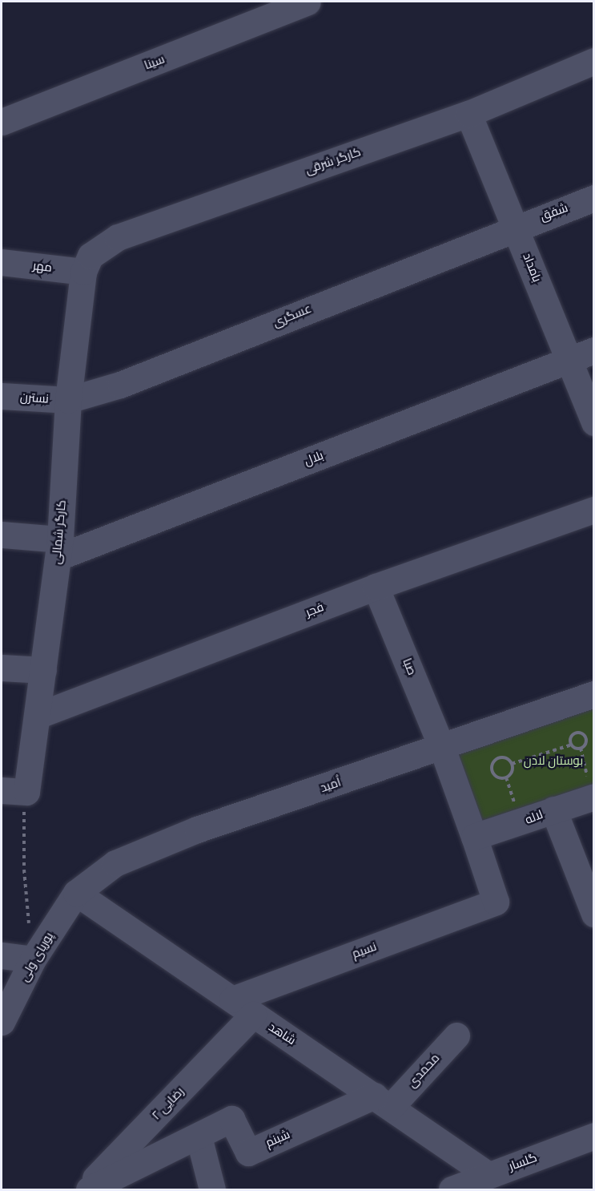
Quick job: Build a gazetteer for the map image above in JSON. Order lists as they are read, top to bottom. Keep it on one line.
{"streets":{"street":["سینا","کارگر شرقی","شفق","مهر","بامداد","عسگری","نسترن","بلال","کارگر شمالی","فجر","صبا","اُمید","لاله","نسیم","پوریای ولی","شاهد","محمدی","رضایی ۲","شبنم","گلسار"]},"crossings":[["کارگر شرقی","مهر"],["کارگر شرقی","بامداد"],["کارگر شرقی","کارگر شمالی"],["شفق","بامداد"],["شفق","عسگری"],["مهر","کارگر شمالی"],["بامداد","عسگری"],["بامداد","بلال"],["عسگری","نسترن"],["عسگری","کارگر شمالی"],["نسترن","کارگر شمالی"],["بلال","کارگر شمالی"],["کارگر شمالی","فجر"],["فجر","صبا"],["صبا","اُمید"],["صبا","لاله"],["صبا","نسیم"],["اُمید","پوریای ولی"],["اُمید","شاهد"],["لاله","نسیم"],["نسیم","شاهد"],["نسیم","رضایی ۲"],["پوریای ولی","شاهد"],["شاهد","محمدی"],["شاهد","رضایی ۲"],["شاهد","شبنم"],["شاهد","گلسار"],["محمدی","شبنم"]],"parks":["بوستان لادن"]}
